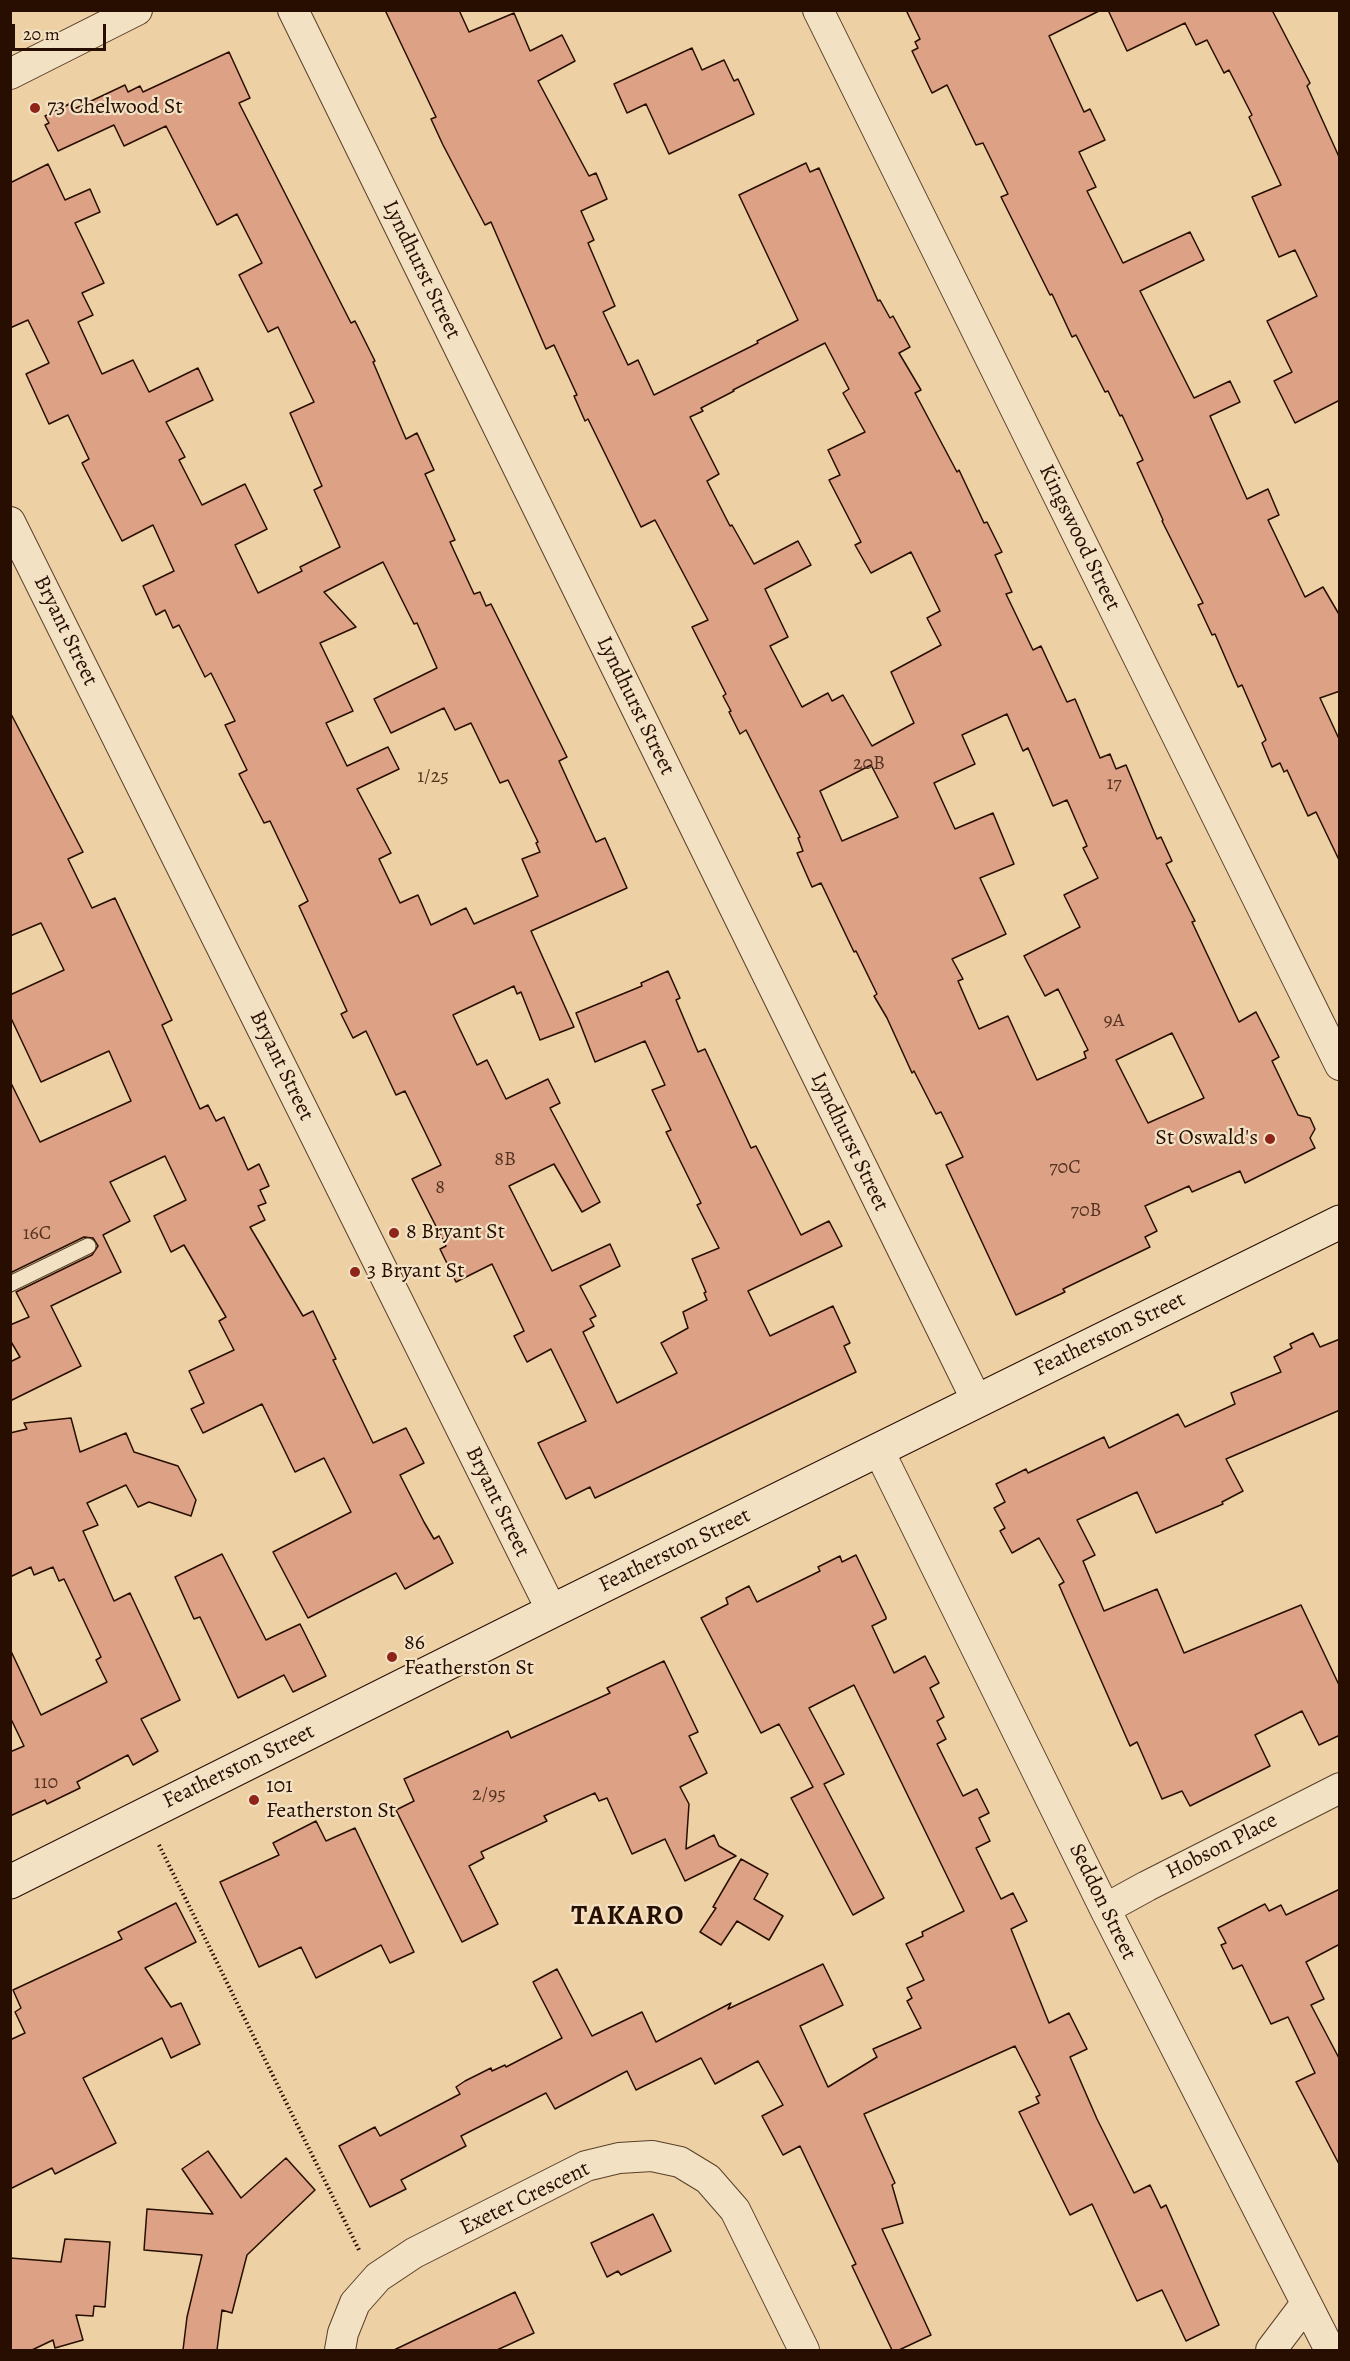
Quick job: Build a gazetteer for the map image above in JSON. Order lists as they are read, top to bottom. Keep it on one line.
{"streets":{"main road":["Featherston Street"],"street":["Lyndhurst Street","Kingswood Street","Bryant Street","Hobson Place","Seddon Street","Exeter Crescent"]},"crossings":[["Lyndhurst Street","Featherston Street"],["Bryant Street","Featherston Street"],["Featherston Street","Seddon Street"],["Hobson Place","Seddon Street"]],"districts":["TAKARO"],"places":["73 Chelwood St","St Oswald's","8 Bryant St","3 Bryant St","86 Featherston St","101 Featherston St"],"house_numbers":["20B","1/25","17","9A","8B","70C","8","70B","16C","110","2/95"],"scale_bar":"20 m"}
